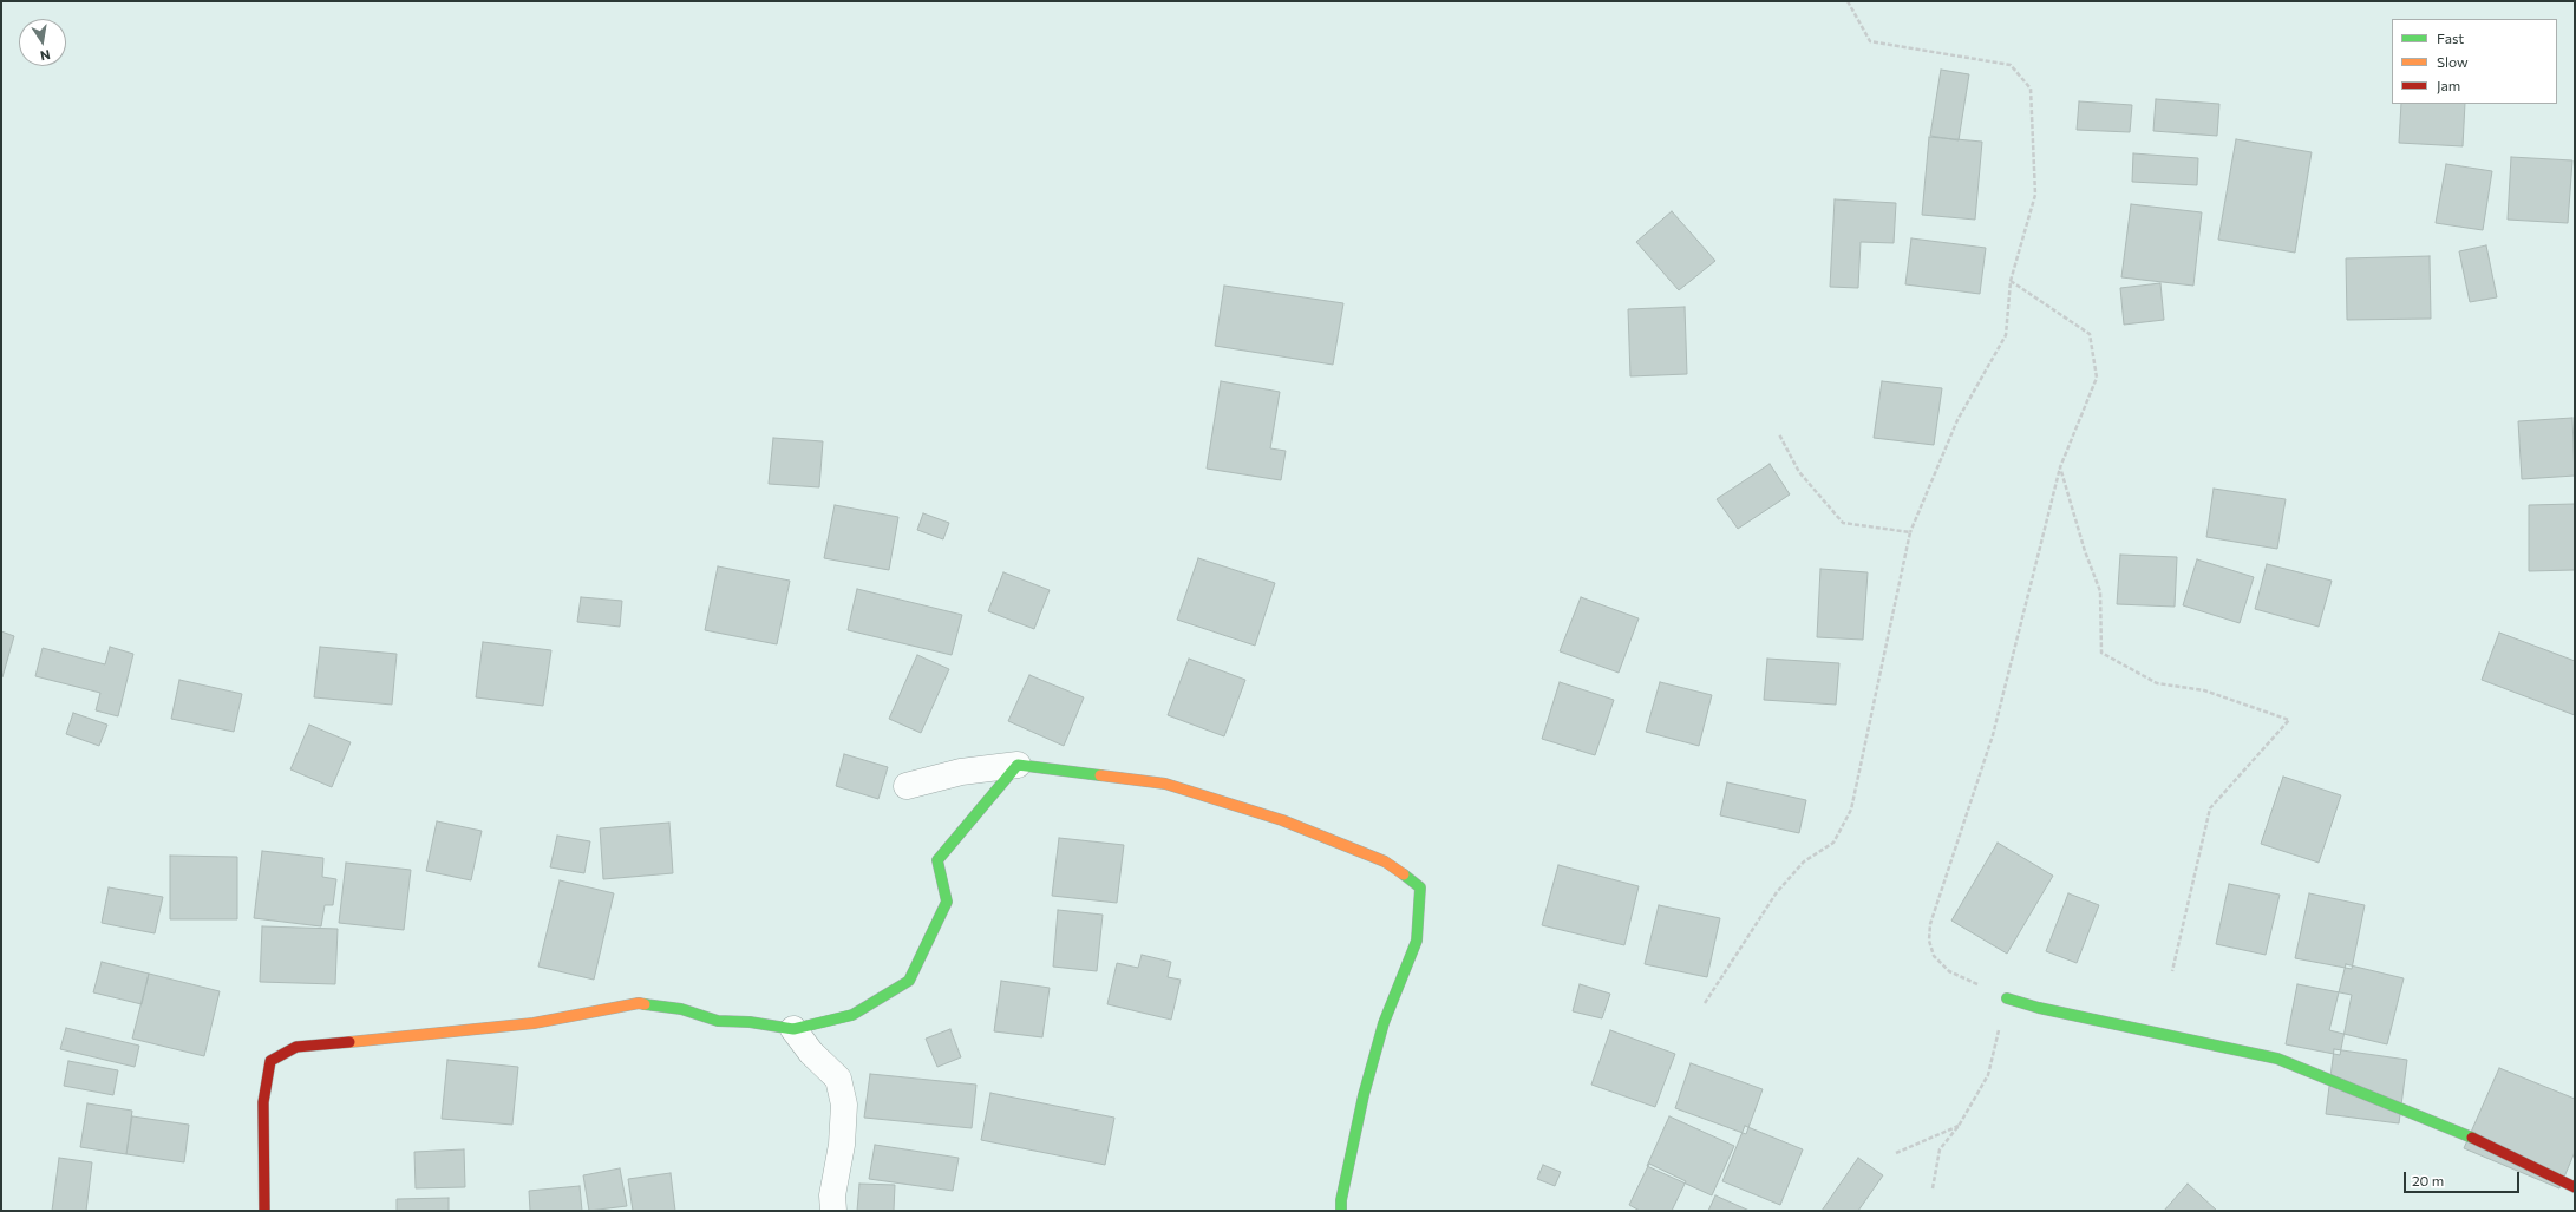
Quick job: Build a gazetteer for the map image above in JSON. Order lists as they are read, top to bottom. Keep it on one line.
{"legend":["Fast","Slow","Jam"],"scale_bar":"20 m","north":"bottom"}
